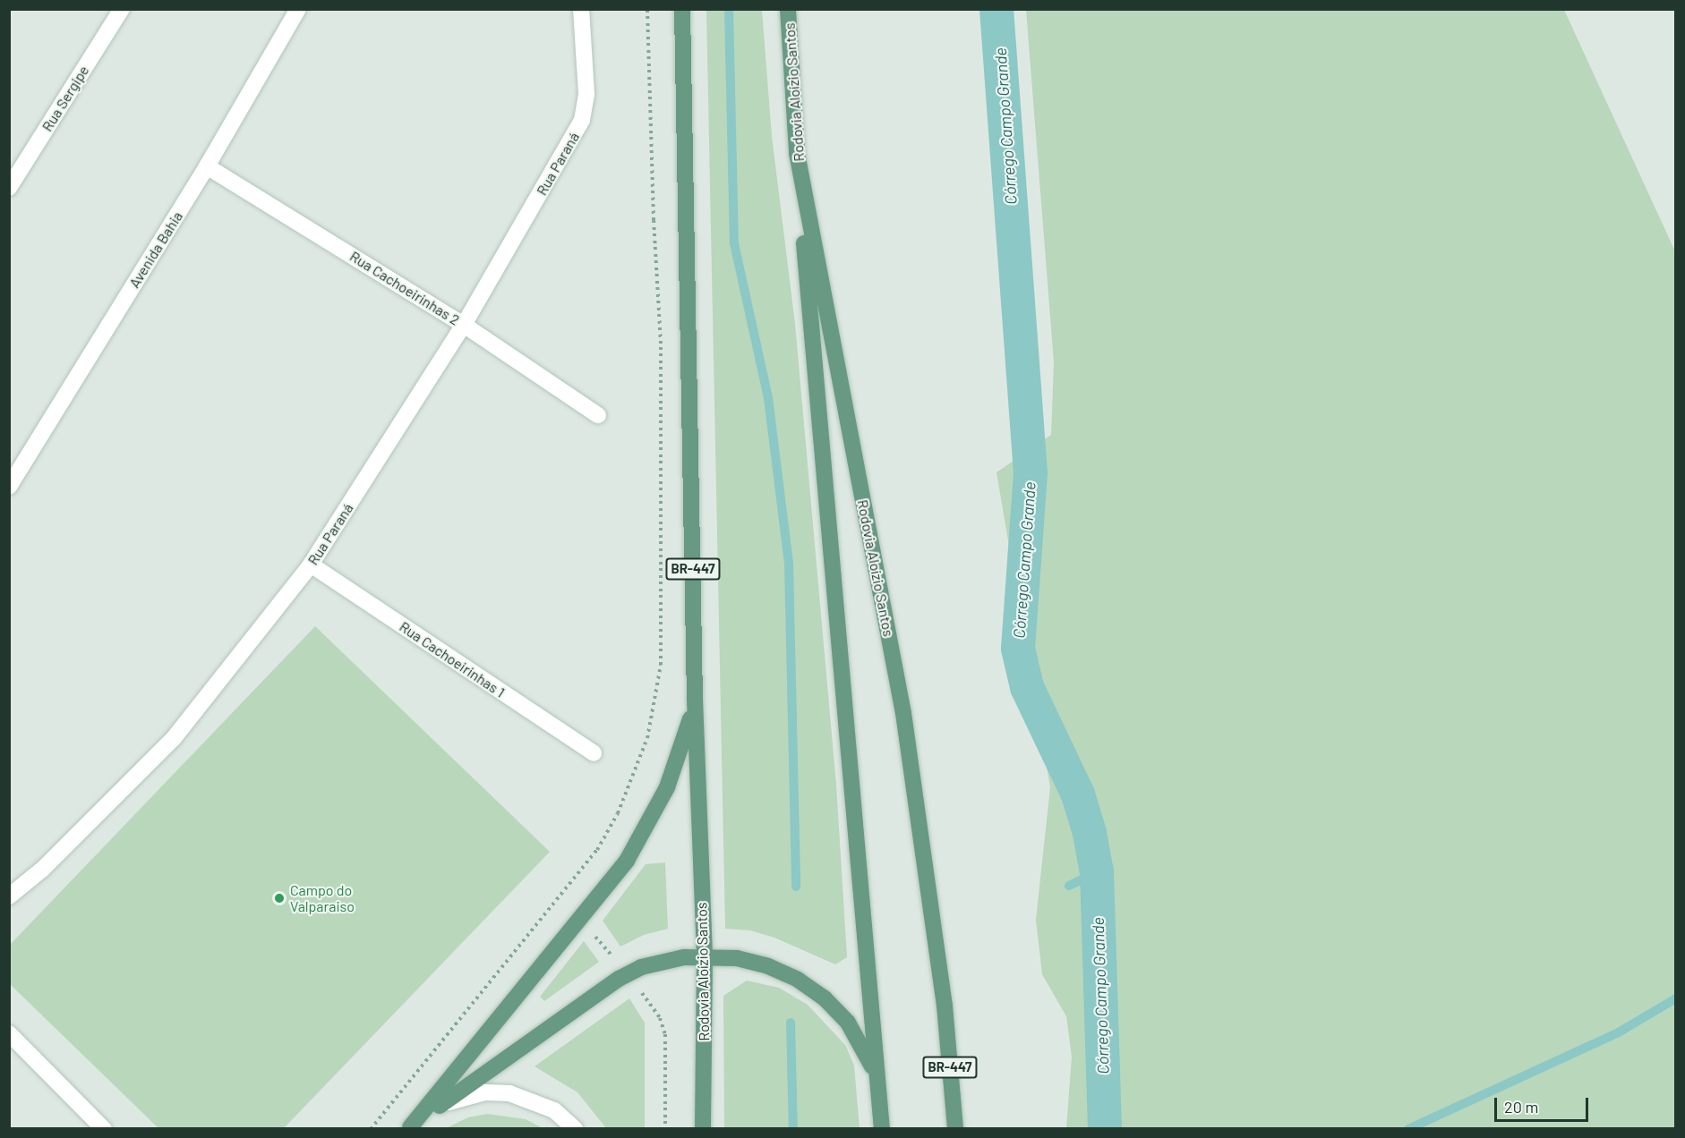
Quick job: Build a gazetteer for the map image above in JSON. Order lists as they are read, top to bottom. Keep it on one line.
{"streets":{"main road":["Rodovia Aloízio Santos","BR-447"],"street":["Rua Sergipe","Rua Paraná","Avenida Bahia","Rua Cachoeirinhas 2","Rua Cachoeirinhas 1"]},"crossings":[["Rua Paraná","Rua Cachoeirinhas 2"],["Rua Paraná","Rua Cachoeirinhas 1"],["Avenida Bahia","Rua Cachoeirinhas 2"]],"water":["Córrego Campo Grande"],"places":["Campo do Valparaiso"],"scale_bar":"20 m"}
